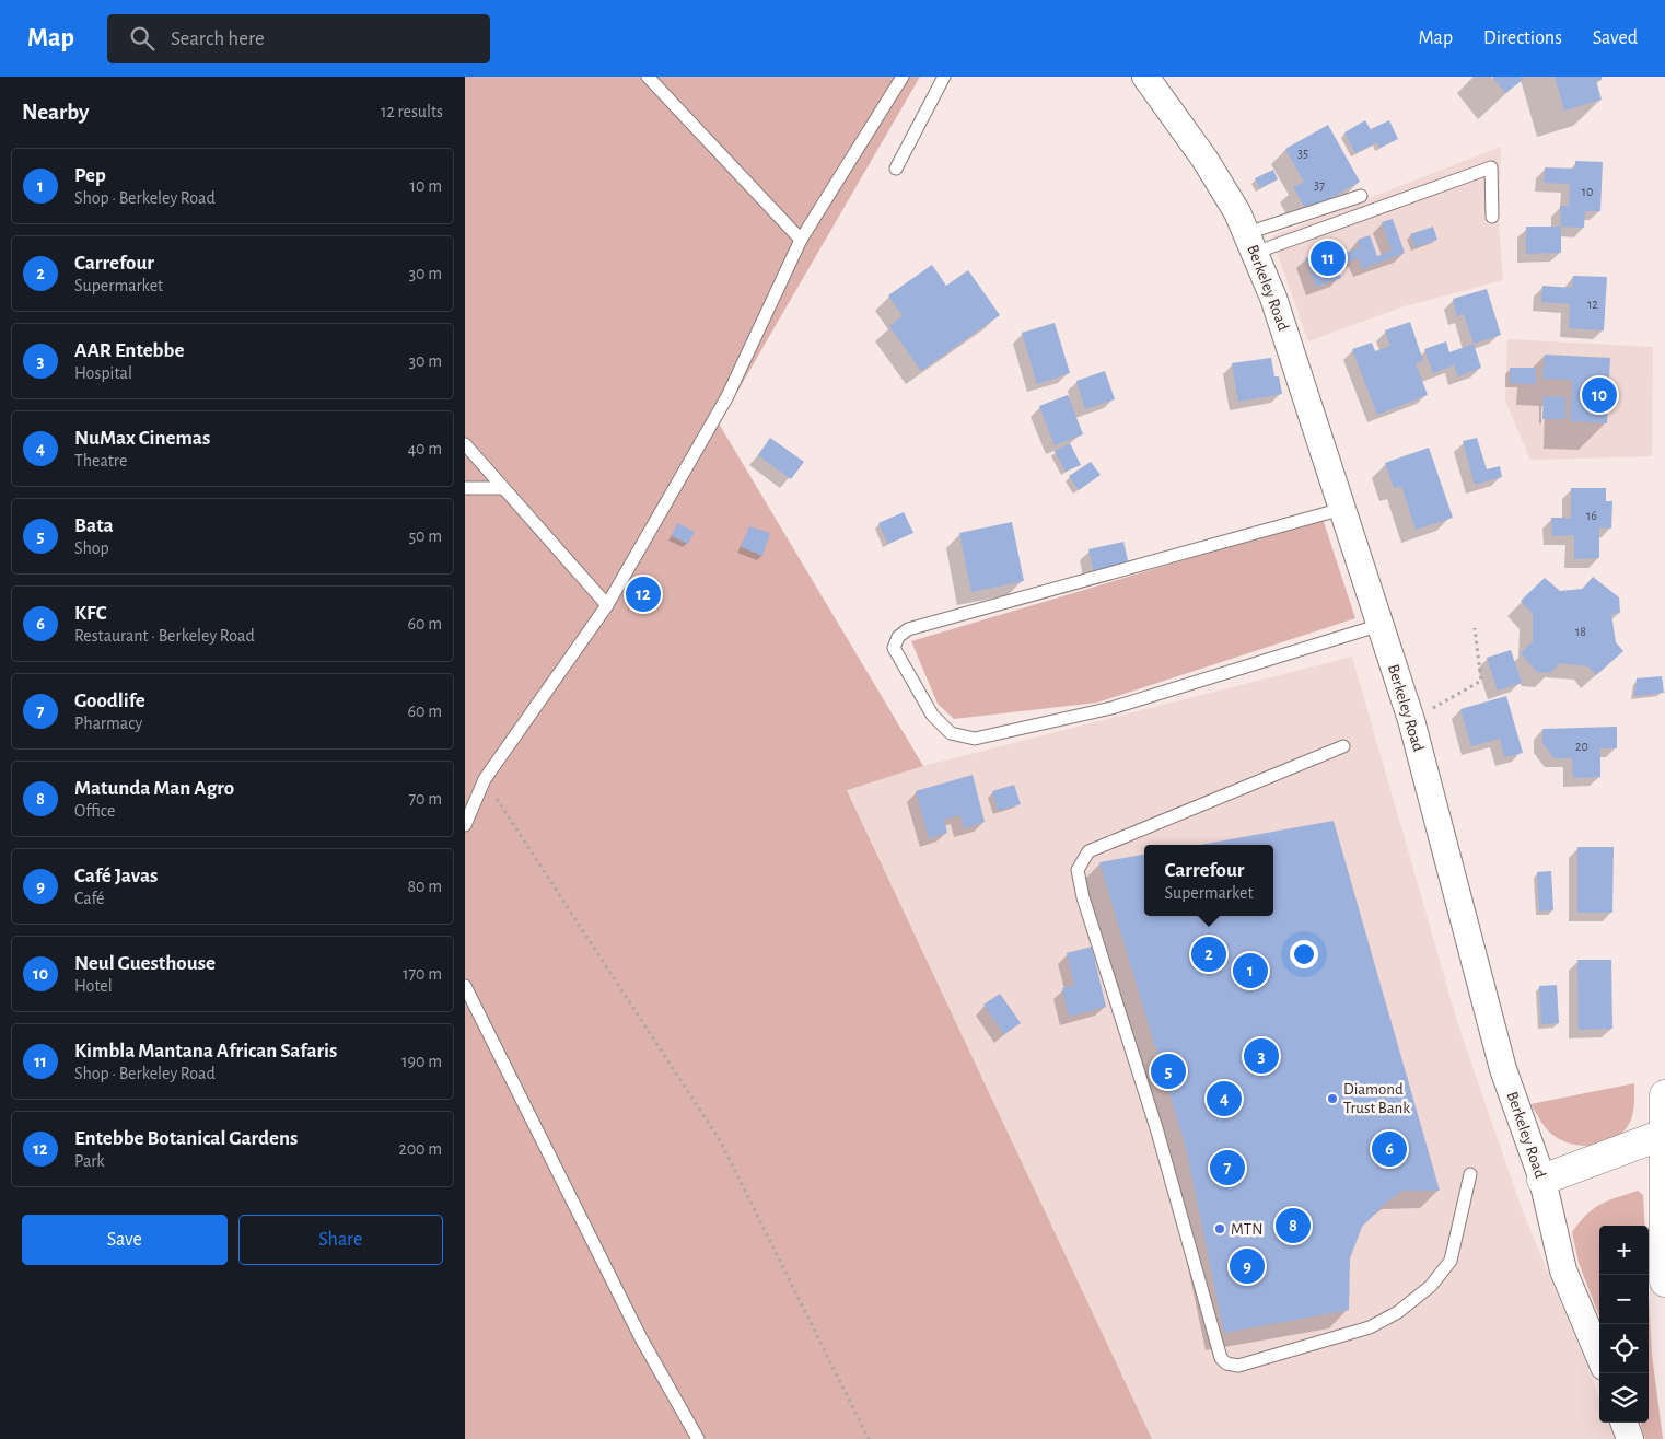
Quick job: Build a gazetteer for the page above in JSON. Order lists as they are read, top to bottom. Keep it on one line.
{"streets":{"street":["Berkeley Road"]},"places":["Diamond Trust Bank","MTN"],"house_numbers":["35","37","10","12","16","18","20"],"page":{"header":"Map","search":"Search here","nav":["Map","Directions","Saved"],"heading":["Nearby","12 results"],"list":[{"mark":"1","name":"Pep","note":"Shop · Berkeley Road","value":"10 m"},{"mark":"2","name":"Carrefour","note":"Supermarket","value":"30 m"},{"mark":"3","name":"AAR Entebbe","note":"Hospital","value":"30 m"},{"mark":"4","name":"NuMax Cinemas","note":"Theatre","value":"40 m"},{"mark":"5","name":"Bata","note":"Shop","value":"50 m"},{"mark":"6","name":"KFC","note":"Restaurant · Berkeley Road","value":"60 m"},{"mark":"7","name":"Goodlife","note":"Pharmacy","value":"60 m"},{"mark":"8","name":"Matunda Man Agro","note":"Office","value":"70 m"},{"mark":"9","name":"Café Javas","note":"Café","value":"80 m"},{"mark":"10","name":"Neul Guesthouse","note":"Hotel","value":"170 m"},{"mark":"11","name":"Kimbla Mantana African Safaris","note":"Shop · Berkeley Road","value":"190 m"},{"mark":"12","name":"Entebbe Botanical Gardens","note":"Park","value":"200 m"}],"pins":["11","10","12","2","1","3","5","4","6","7","8","9"],"popup":["Carrefour","Supermarket"],"buttons":["Save","Share"],"map_buttons":["+","−"]}}
